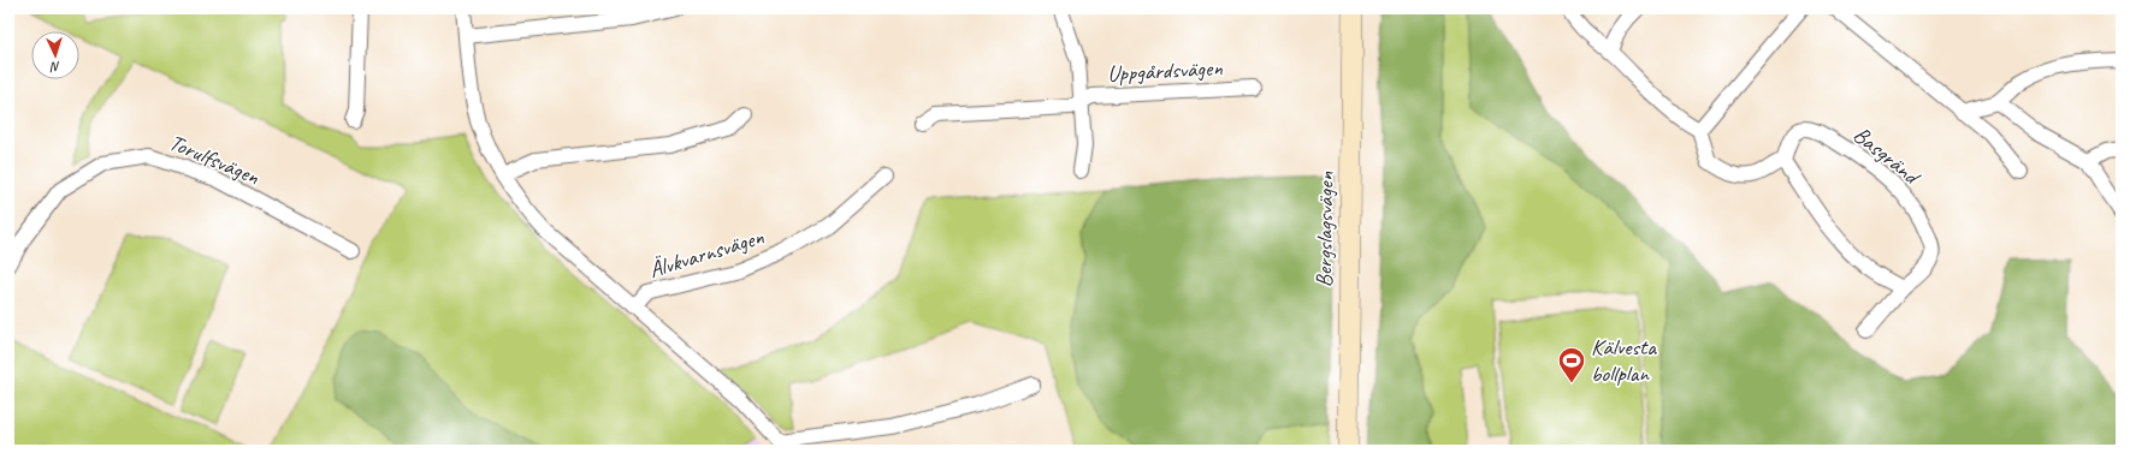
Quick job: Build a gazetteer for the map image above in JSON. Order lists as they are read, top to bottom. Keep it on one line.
{"streets":{"main road":["Bergslagsvägen"],"street":["Uppgårdsvägen","Basgränd","Torulfsvägen","Älvkvarnsvägen"]},"places":{"sports":["Kälvesta bollplan"]},"north":"bottom"}
